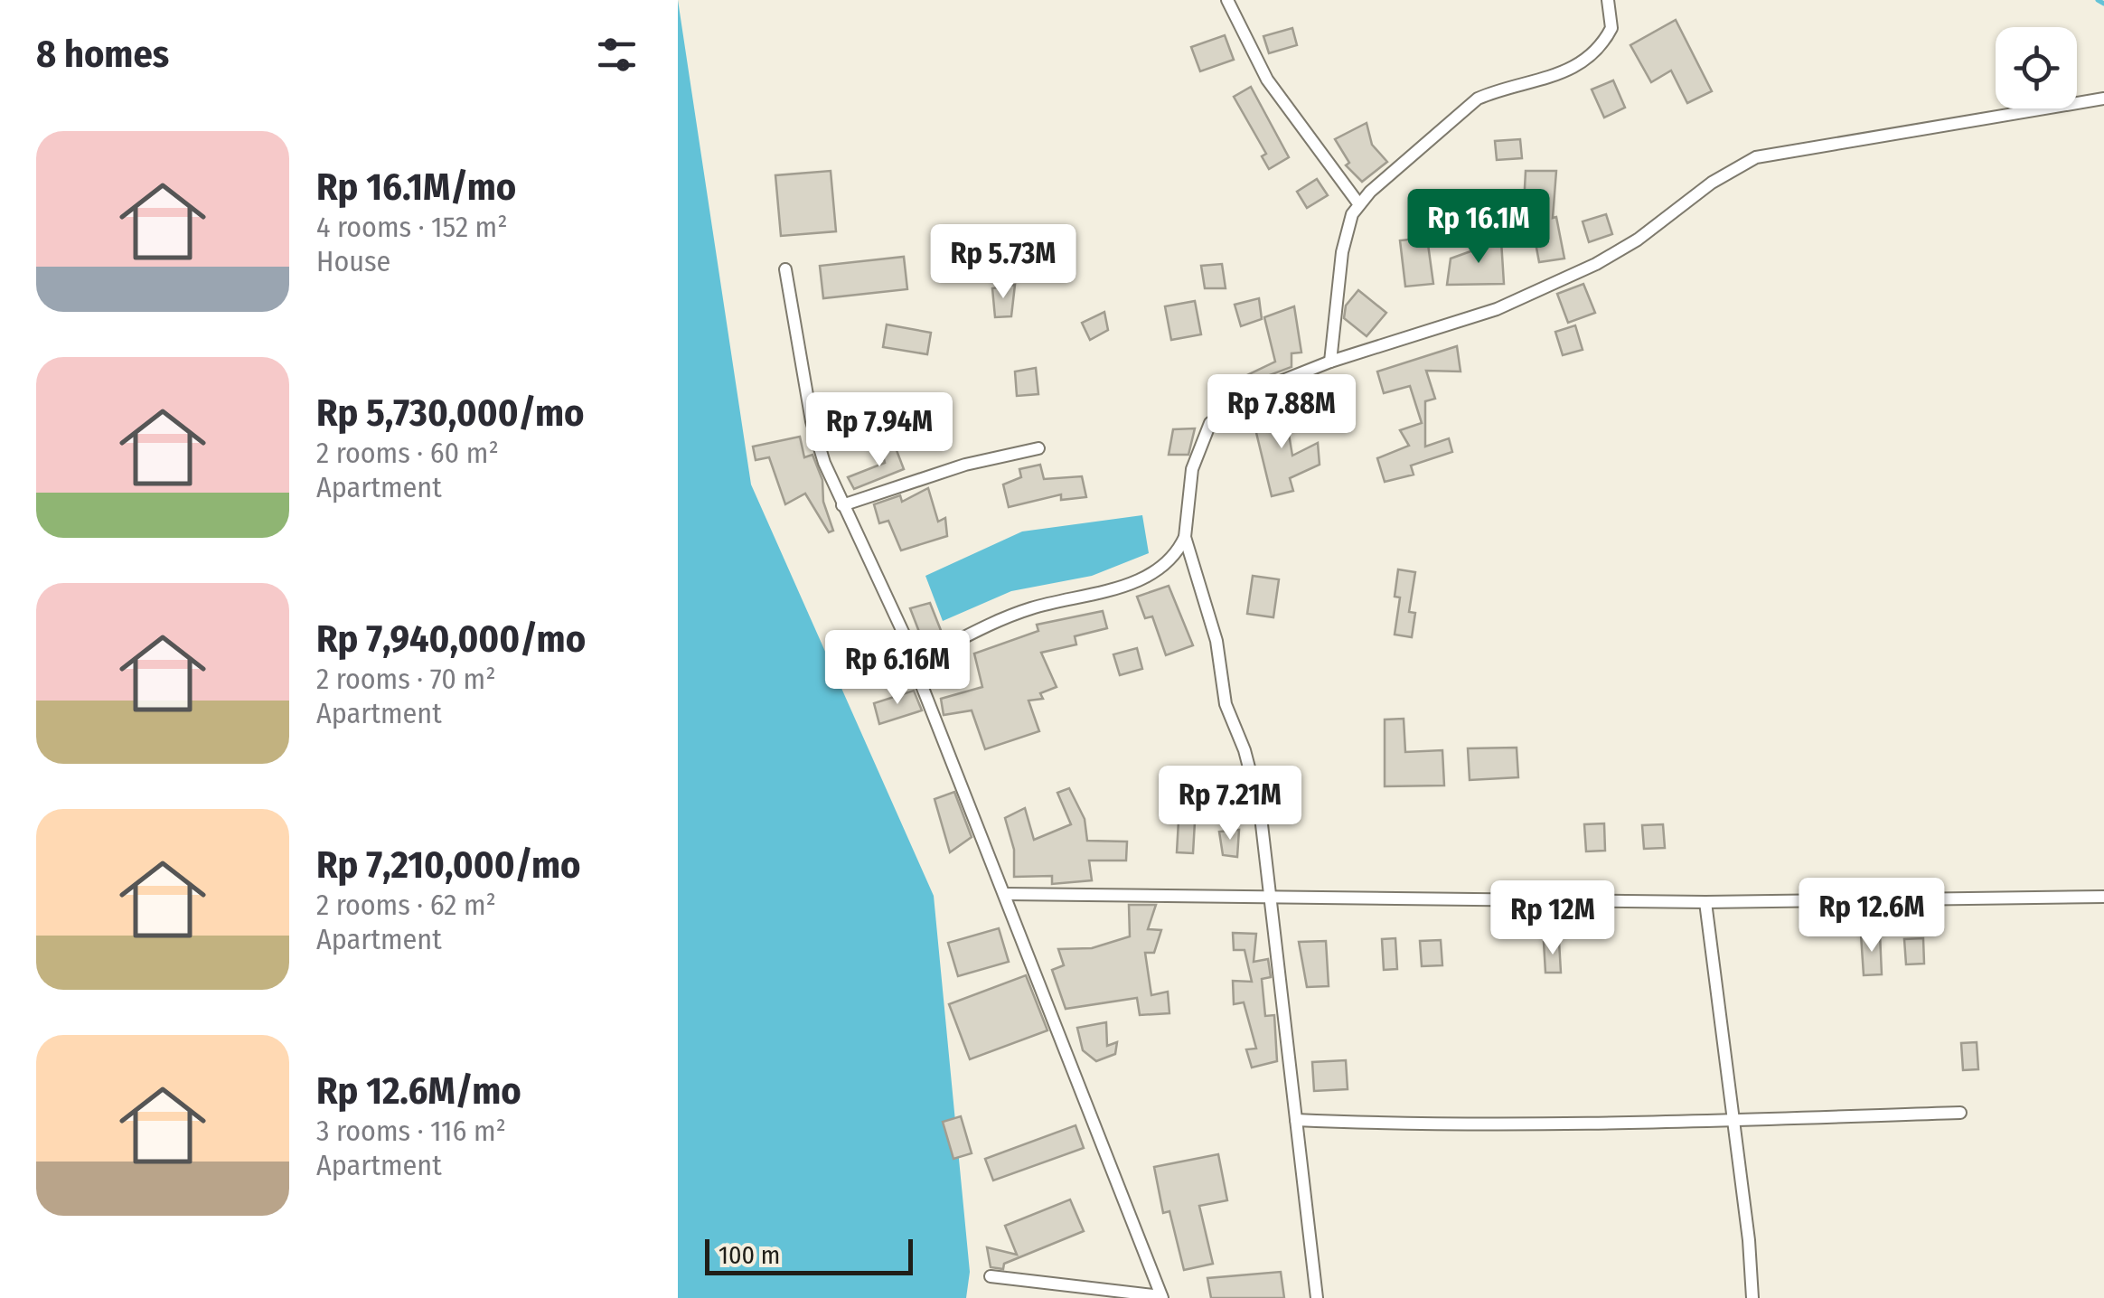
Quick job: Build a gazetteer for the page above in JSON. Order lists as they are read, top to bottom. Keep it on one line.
{"scale_bar":"100 m","page":{"heading":"8 homes","list":[{"name":"Rp 16.1M/mo","note":"4 rooms · 152 m² · House"},{"name":"Rp 5,730,000/mo","note":"2 rooms · 60 m² · Apartment"},{"name":"Rp 7,940,000/mo","note":"2 rooms · 70 m² · Apartment"},{"name":"Rp 7,210,000/mo","note":"2 rooms · 62 m² · Apartment"},{"name":"Rp 12.6M/mo","note":"3 rooms · 116 m² · Apartment"}],"price":["Rp 16.1M","Rp 5.73M","Rp 7.88M","Rp 7.94M","Rp 6.16M","Rp 7.21M","Rp 12.6M","Rp 12M"],"scale":"100 m"}}
